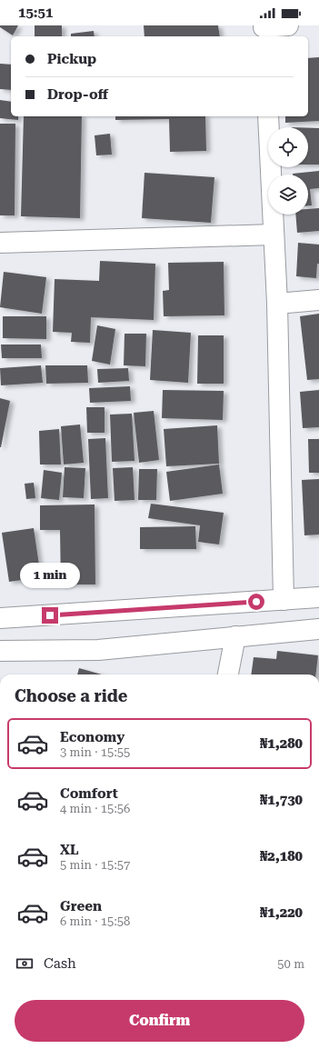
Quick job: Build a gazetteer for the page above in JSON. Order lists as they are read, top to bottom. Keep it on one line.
{"page":{"status":"15:51","banner":["Pickup","Drop-off"],"bubble":"1 min","heading":"Choose a ride","list":[{"name":"Economy","note":"3 min · 15:55","value":"₦1,280"},{"name":"Comfort","note":"4 min · 15:56","value":"₦1,730"},{"name":"XL","note":"5 min · 15:57","value":"₦2,180"},{"name":"Green","note":"6 min · 15:58","value":"₦1,220"}],"pay":["Cash","50 m"],"buttons":"Confirm"}}
